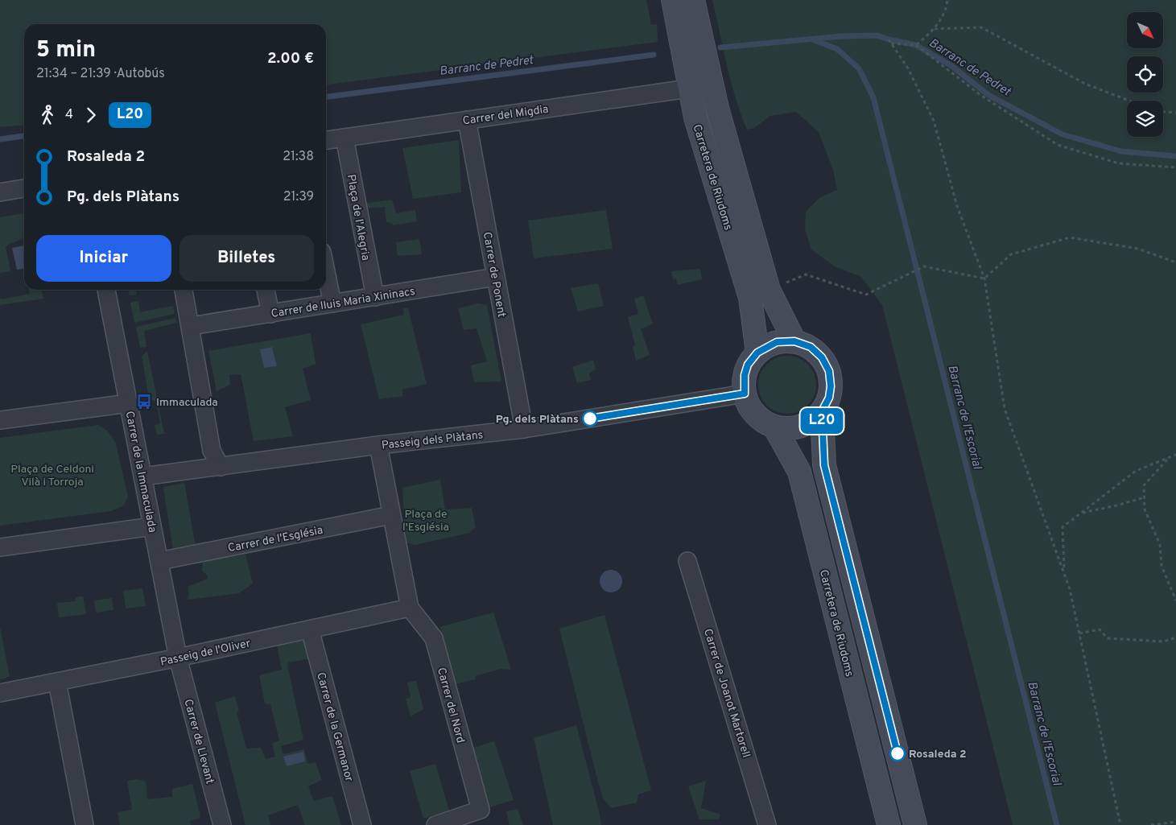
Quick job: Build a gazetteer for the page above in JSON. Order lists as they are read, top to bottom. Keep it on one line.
{"streets":{"main road":["Carretera de Riudoms"],"street":["Carrer del Migdia","Plaça de l'Alegria","Carrer de Ponent","Carrer de lluis Maria Xininacs","Passeig dels Plàtans","Carrer de la Immaculada","Carrer de l'Església","Passeig de l'Oliver","Carrer de Joanot Martorell","Carrer del Nord","Carrer de la Germanor","Carrer de Llevant"]},"crossings":[["Carrer del Migdia","Carretera de Riudoms"],["Carrer del Migdia","Plaça de l'Alegria"],["Carrer del Migdia","Carrer de Ponent"],["Carretera de Riudoms","Passeig dels Plàtans"],["Plaça de l'Alegria","Carrer de lluis Maria Xininacs"],["Carrer de Ponent","Carrer de lluis Maria Xininacs"],["Carrer de Ponent","Passeig dels Plàtans"],["Passeig dels Plàtans","Carrer de la Immaculada"],["Carrer de la Immaculada","Carrer de l'Església"],["Carrer de la Immaculada","Passeig de l'Oliver"],["Carrer de la Immaculada","Carrer de Llevant"],["Passeig de l'Oliver","Carrer del Nord"],["Passeig de l'Oliver","Carrer de la Germanor"],["Passeig de l'Oliver","Carrer de Llevant"]],"water":["Barranc de Pedret","Barranc de l'Escorial"],"parks":["Plaça de Celdoni Vilà i Torroja","Plaça de l'Església"],"places":{"bus stop":["Immaculada"],"other":["Pg. dels Plàtans","Rosaleda 2"]},"lines":["bus line L20"],"north":"bottom right","page":{"on_map":"L20","heading":["5 min","21:34 – 21:39 · Autobús","2.00 €"],"legs":["4","L20"],"list":[{"name":"Rosaleda 2","value":"21:38"},{"name":"Pg. dels Plàtans","value":"21:39"}],"buttons":["Iniciar","Billetes"]}}
